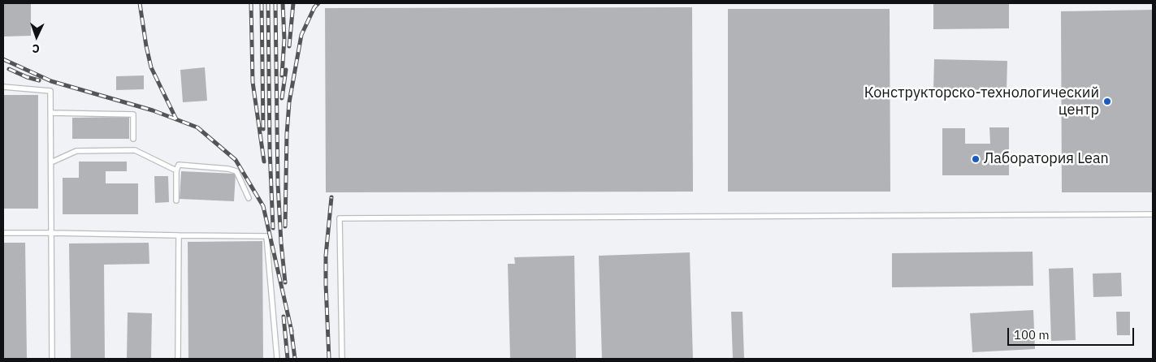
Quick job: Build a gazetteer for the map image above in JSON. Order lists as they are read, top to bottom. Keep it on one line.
{"places":["Конструкторско-технологический центр","Лаборатория Lean"],"scale_bar":"100 m","north":"bottom"}
